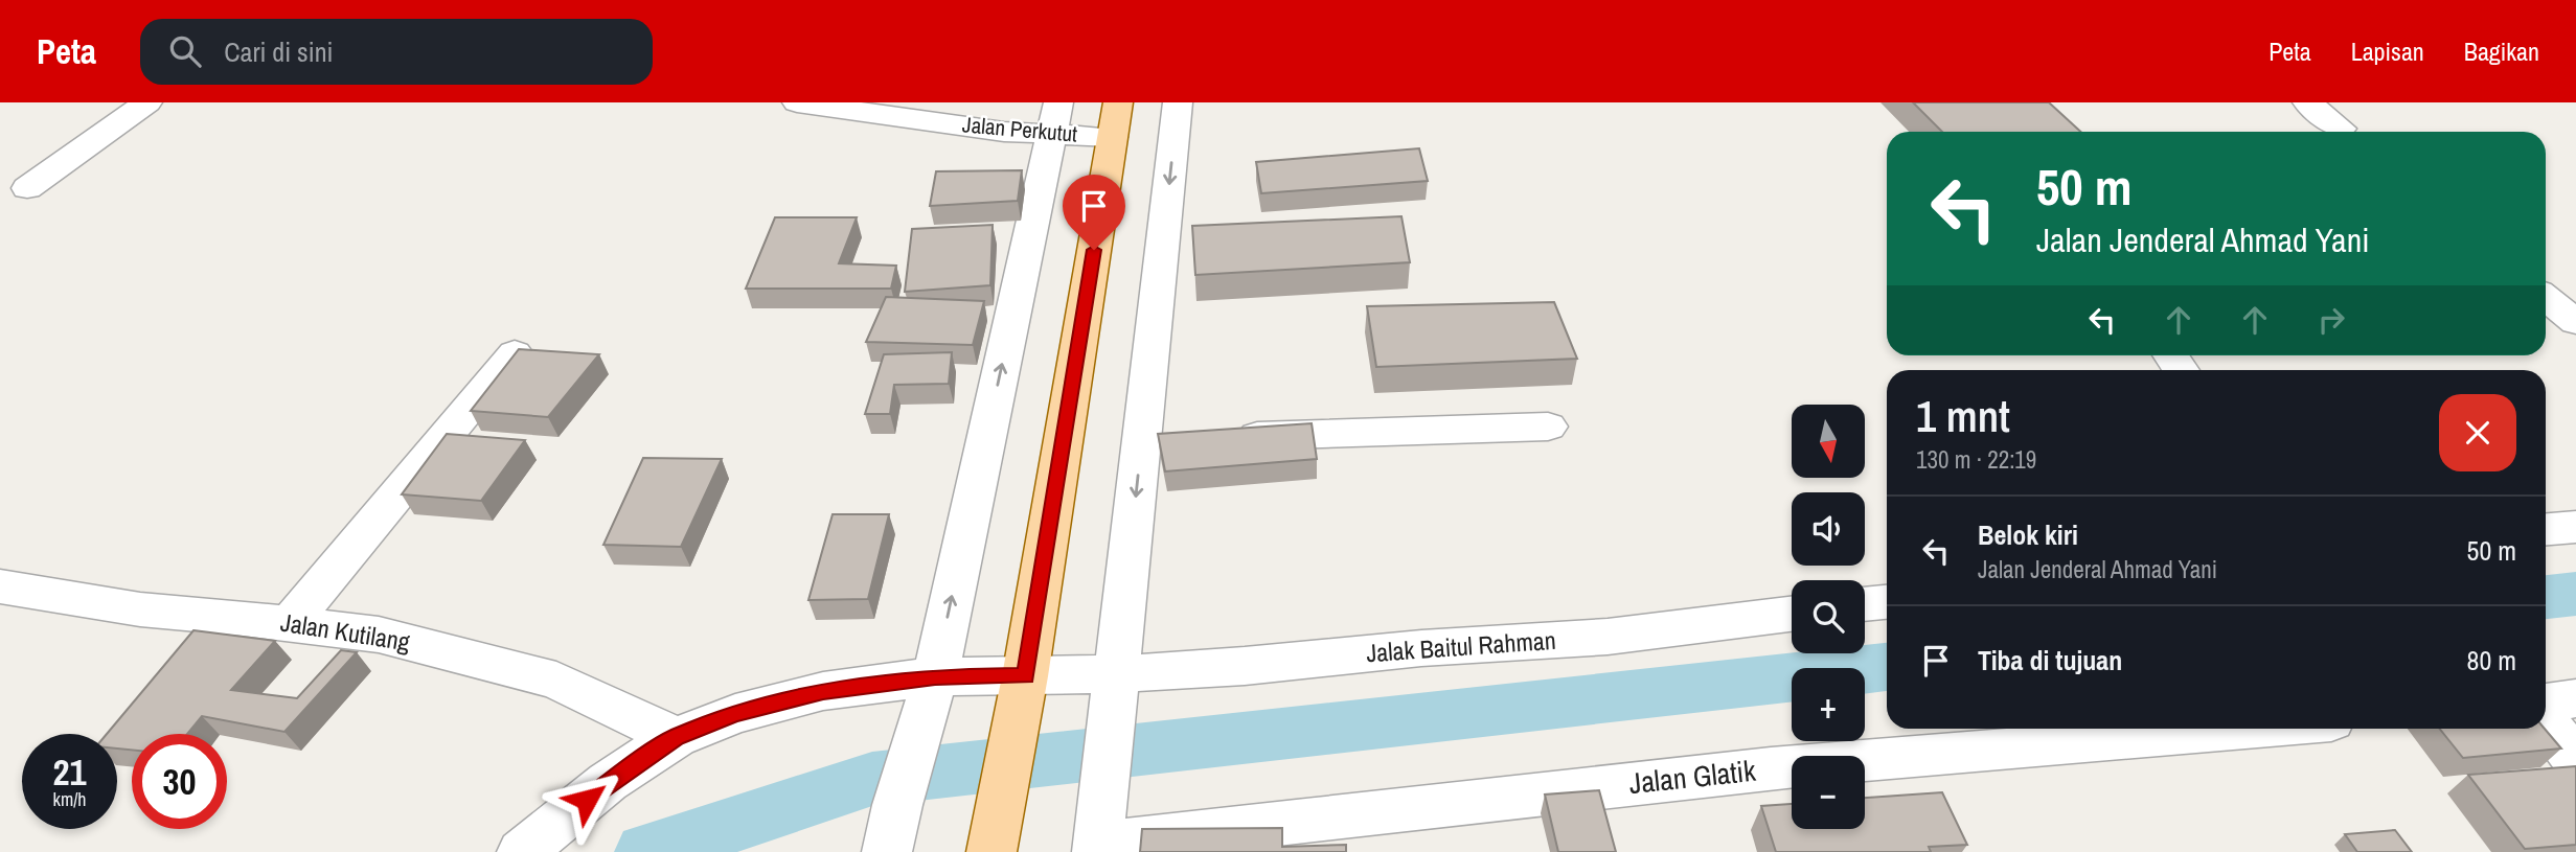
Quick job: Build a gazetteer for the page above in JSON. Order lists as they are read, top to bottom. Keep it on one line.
{"streets":{"street":["Jalan Perkutut","Jalan Kutilang","Jalak Baitul Rahman","Jalan Glatik"]},"crossings":[["Jalan Kutilang","Jalak Baitul Rahman"]],"north":"bottom","page":{"header":"Peta","search":"Cari di sini","nav":["Peta","Lapisan","Bagikan"],"turn":["50 m","Jalan Jenderal Ahmad Yani"],"heading":["1 mnt","130 m · 22:19"],"map_buttons":["+","−"],"list":[{"name":"Belok kiri","note":"Jalan Jenderal Ahmad Yani","value":"50 m"},{"name":"Tiba di tujuan","value":"80 m"}],"speed":"21 km/h","limit":"30"}}
